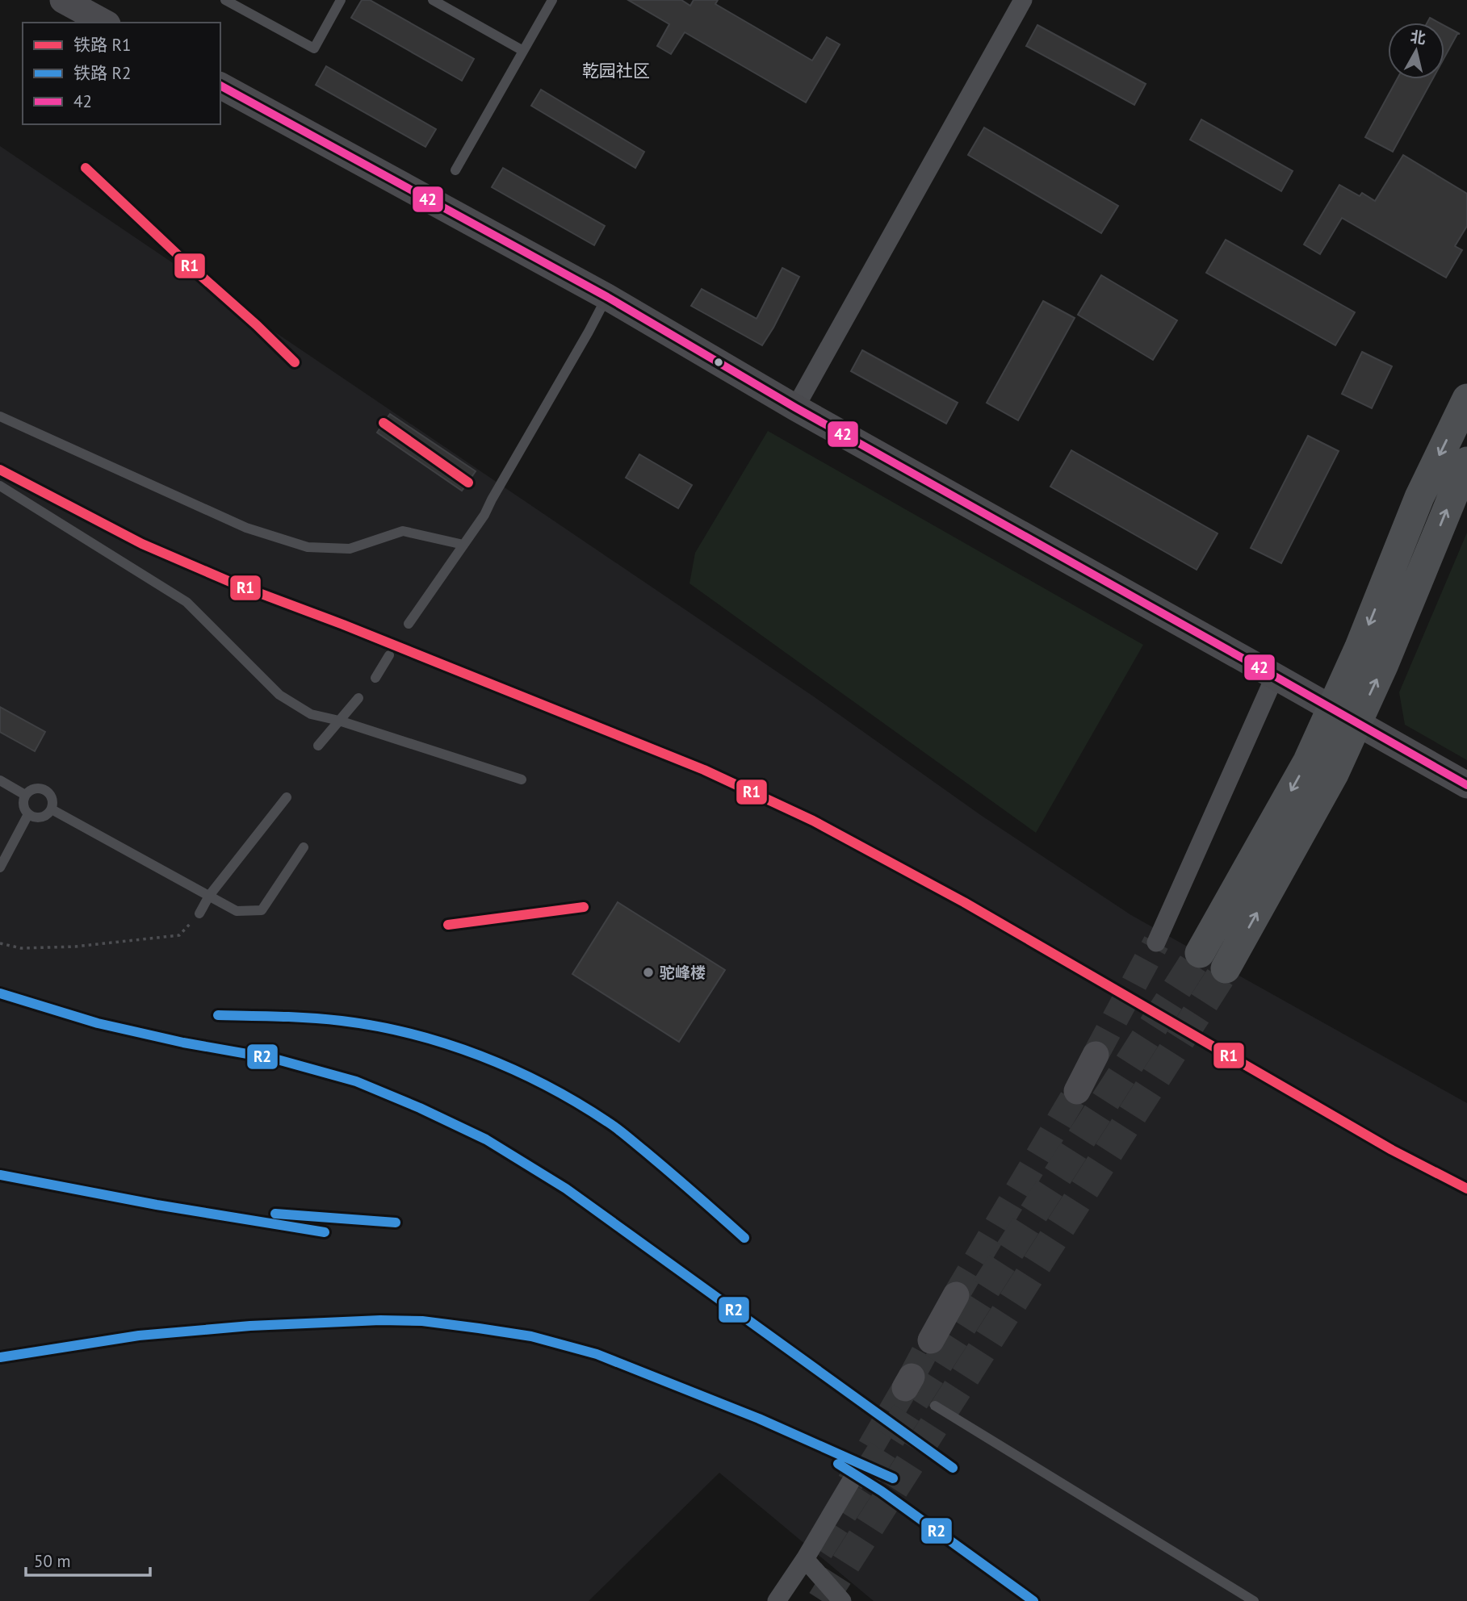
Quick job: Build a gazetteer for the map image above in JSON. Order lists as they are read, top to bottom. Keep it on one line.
{"districts":["乾园社区"],"places":["驼峰楼"],"lines":["transit line 42","rail line R1","rail line R2"],"legend":["铁路 R1","铁路 R2","42"],"scale_bar":"50 m","north":"top"}
